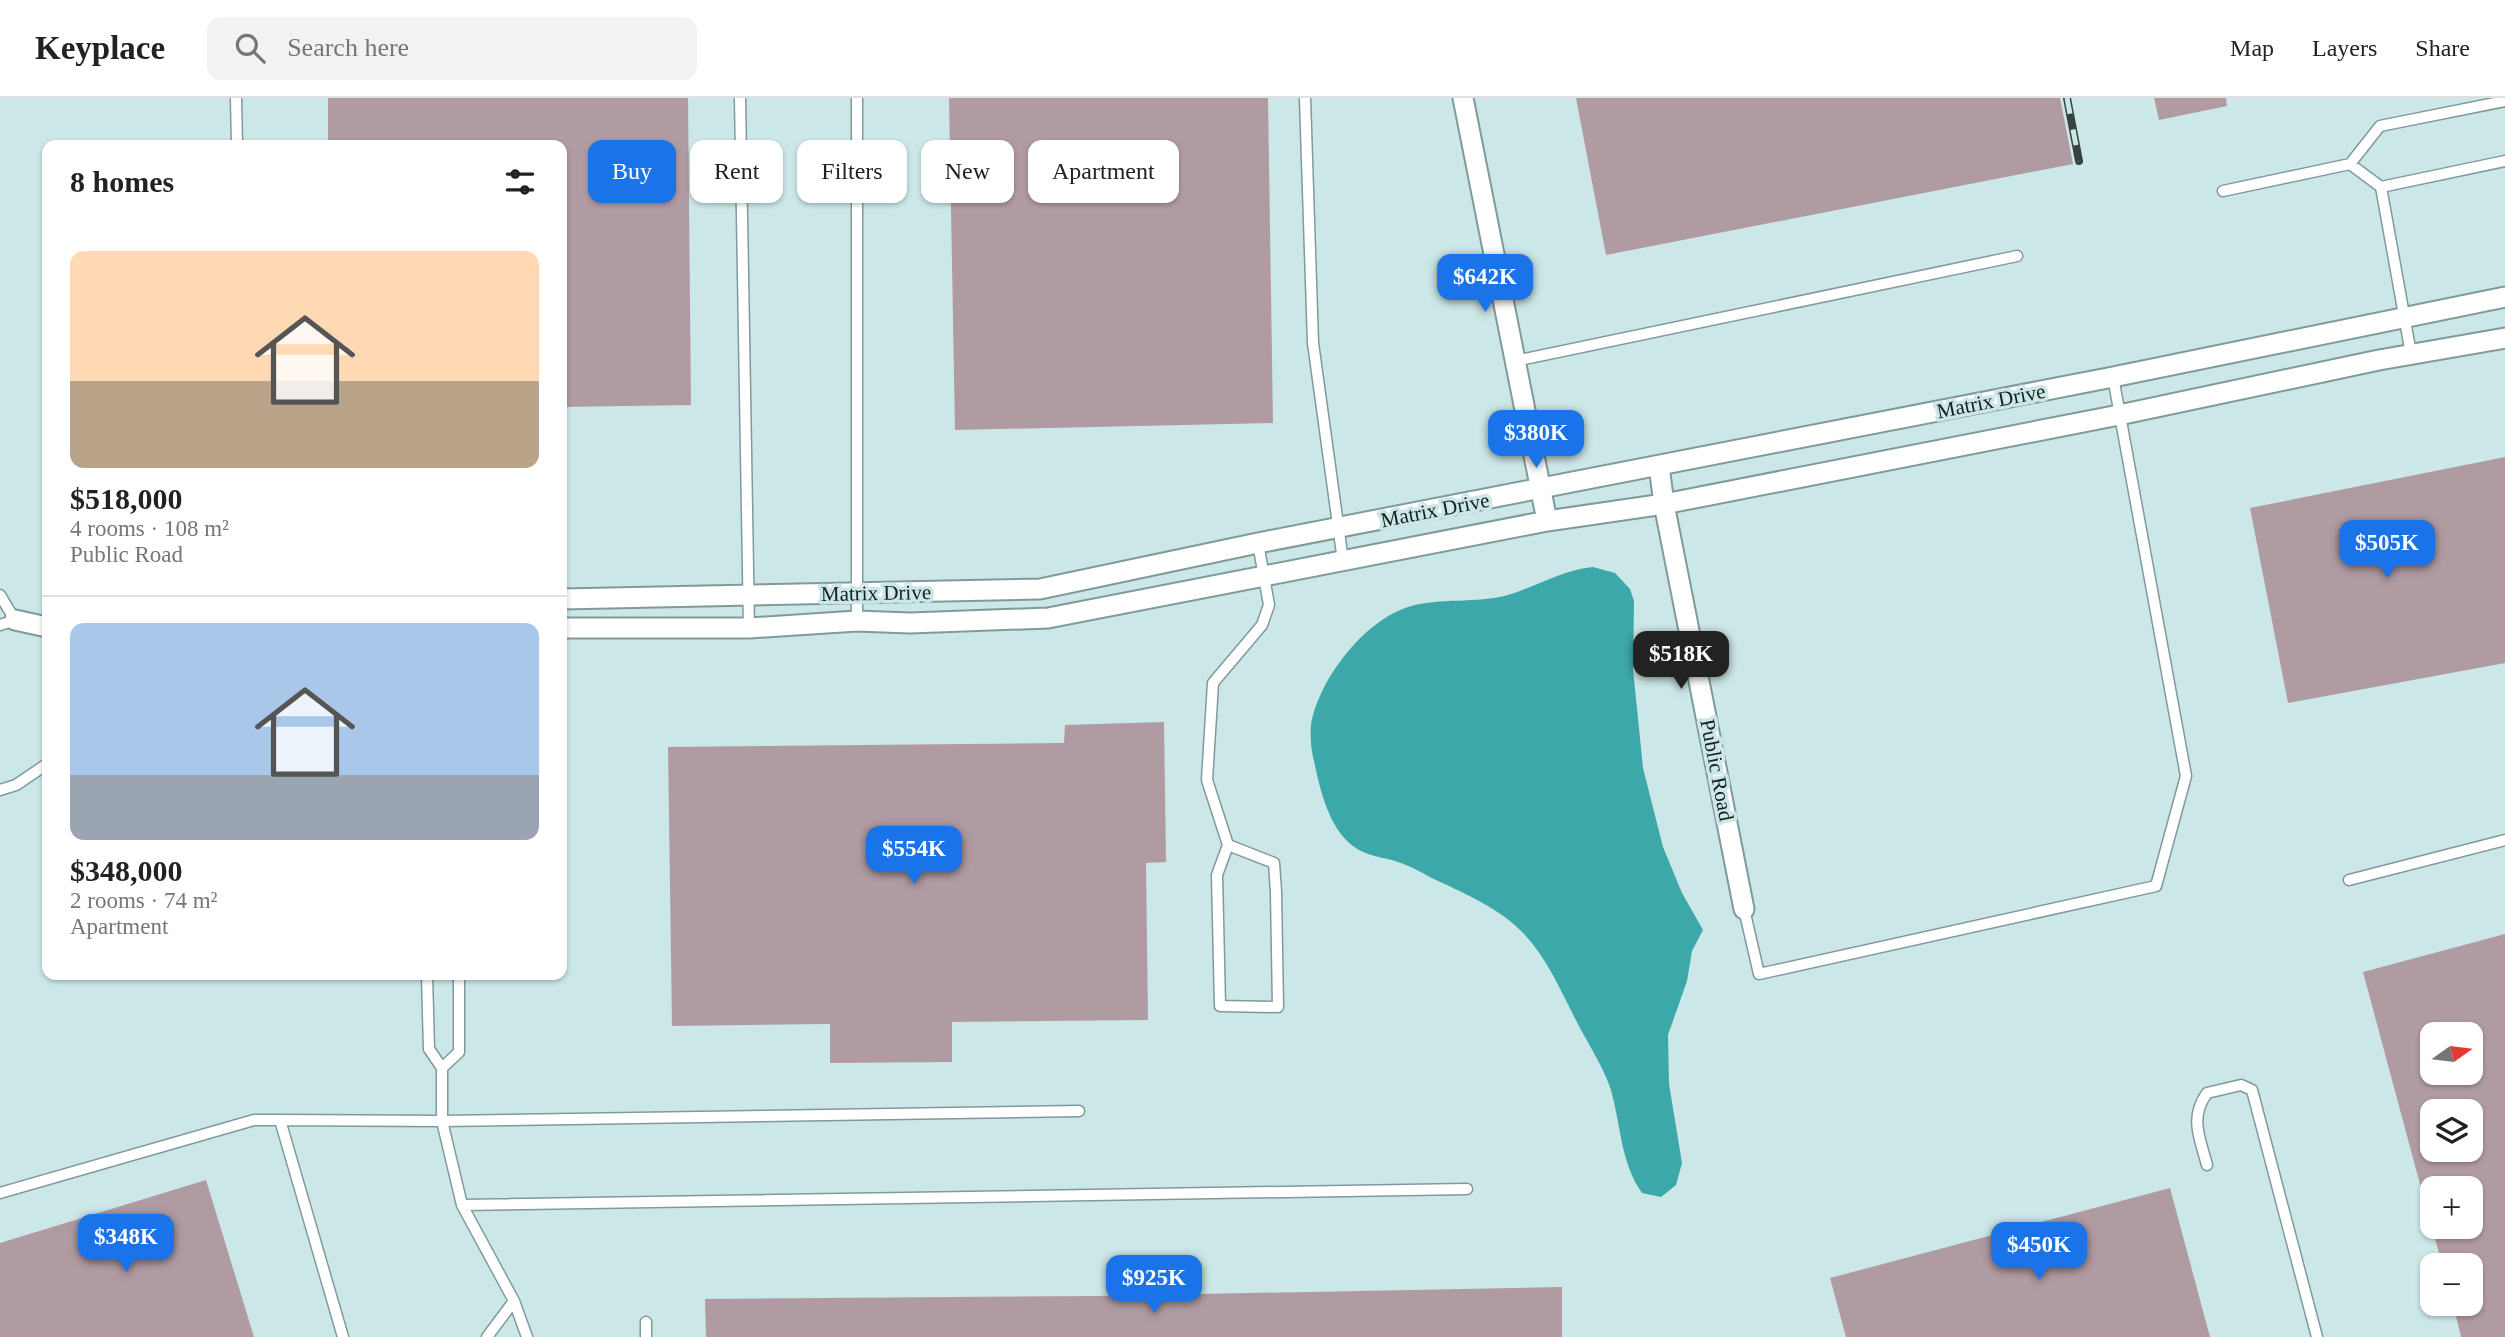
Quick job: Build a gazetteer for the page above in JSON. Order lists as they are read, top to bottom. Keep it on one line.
{"streets":{"street":["Matrix Drive","Public Road"]},"crossings":[["Matrix Drive","Public Road"]],"north":"right","page":{"header":"Keyplace","search":"Search here","nav":["Map","Layers","Share"],"chip":["Buy","Rent","Filters","New","Apartment"],"heading":"8 homes","list":[{"name":"$518,000","note":"4 rooms · 108 m² · Public Road"},{"name":"$348,000","note":"2 rooms · 74 m² · Apartment"}],"price":["$642K","$380K","$505K","$518K","$554K","$348K","$450K","$925K"],"map_buttons":["+","−"]}}
